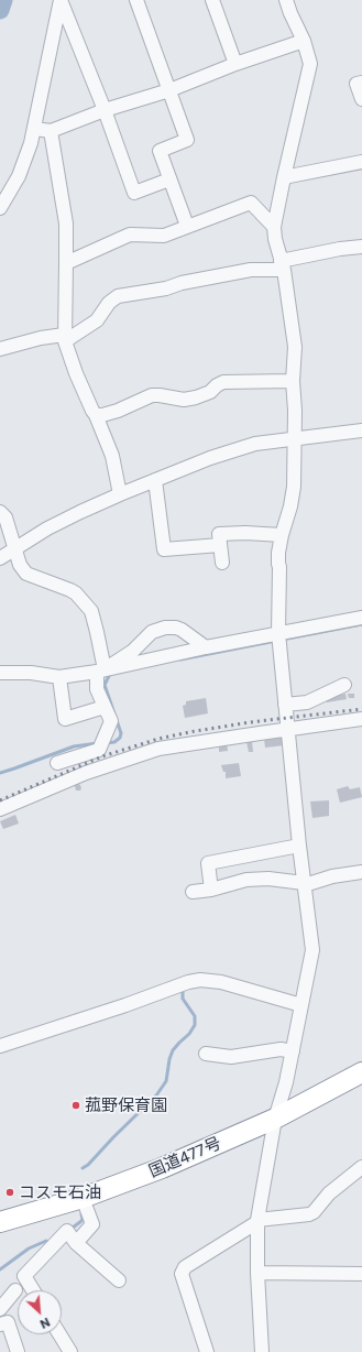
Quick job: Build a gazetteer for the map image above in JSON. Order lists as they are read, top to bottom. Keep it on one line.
{"streets":{"highway":["国道477号"]},"places":["菰野保育園","コスモ石油"],"north":"bottom right"}
